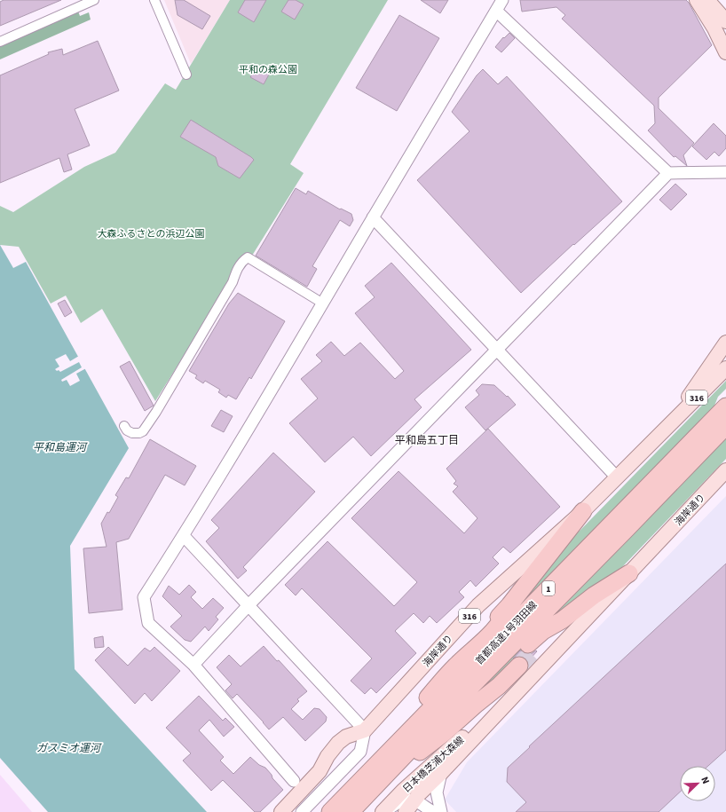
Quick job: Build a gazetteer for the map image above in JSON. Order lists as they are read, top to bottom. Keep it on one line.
{"streets":{"highway":["1","首都高速1号羽田線"],"main road":["316","海岸通り","日本橋芝浦大森線"]},"crossings":[["316","海岸通り"],["海岸通り","日本橋芝浦大森線"]],"districts":["平和島五丁目"],"water":["平和島運河","ガスミオ運河"],"parks":["平和の森公園","大森ふるさとの浜辺公園"],"north":"top right"}
